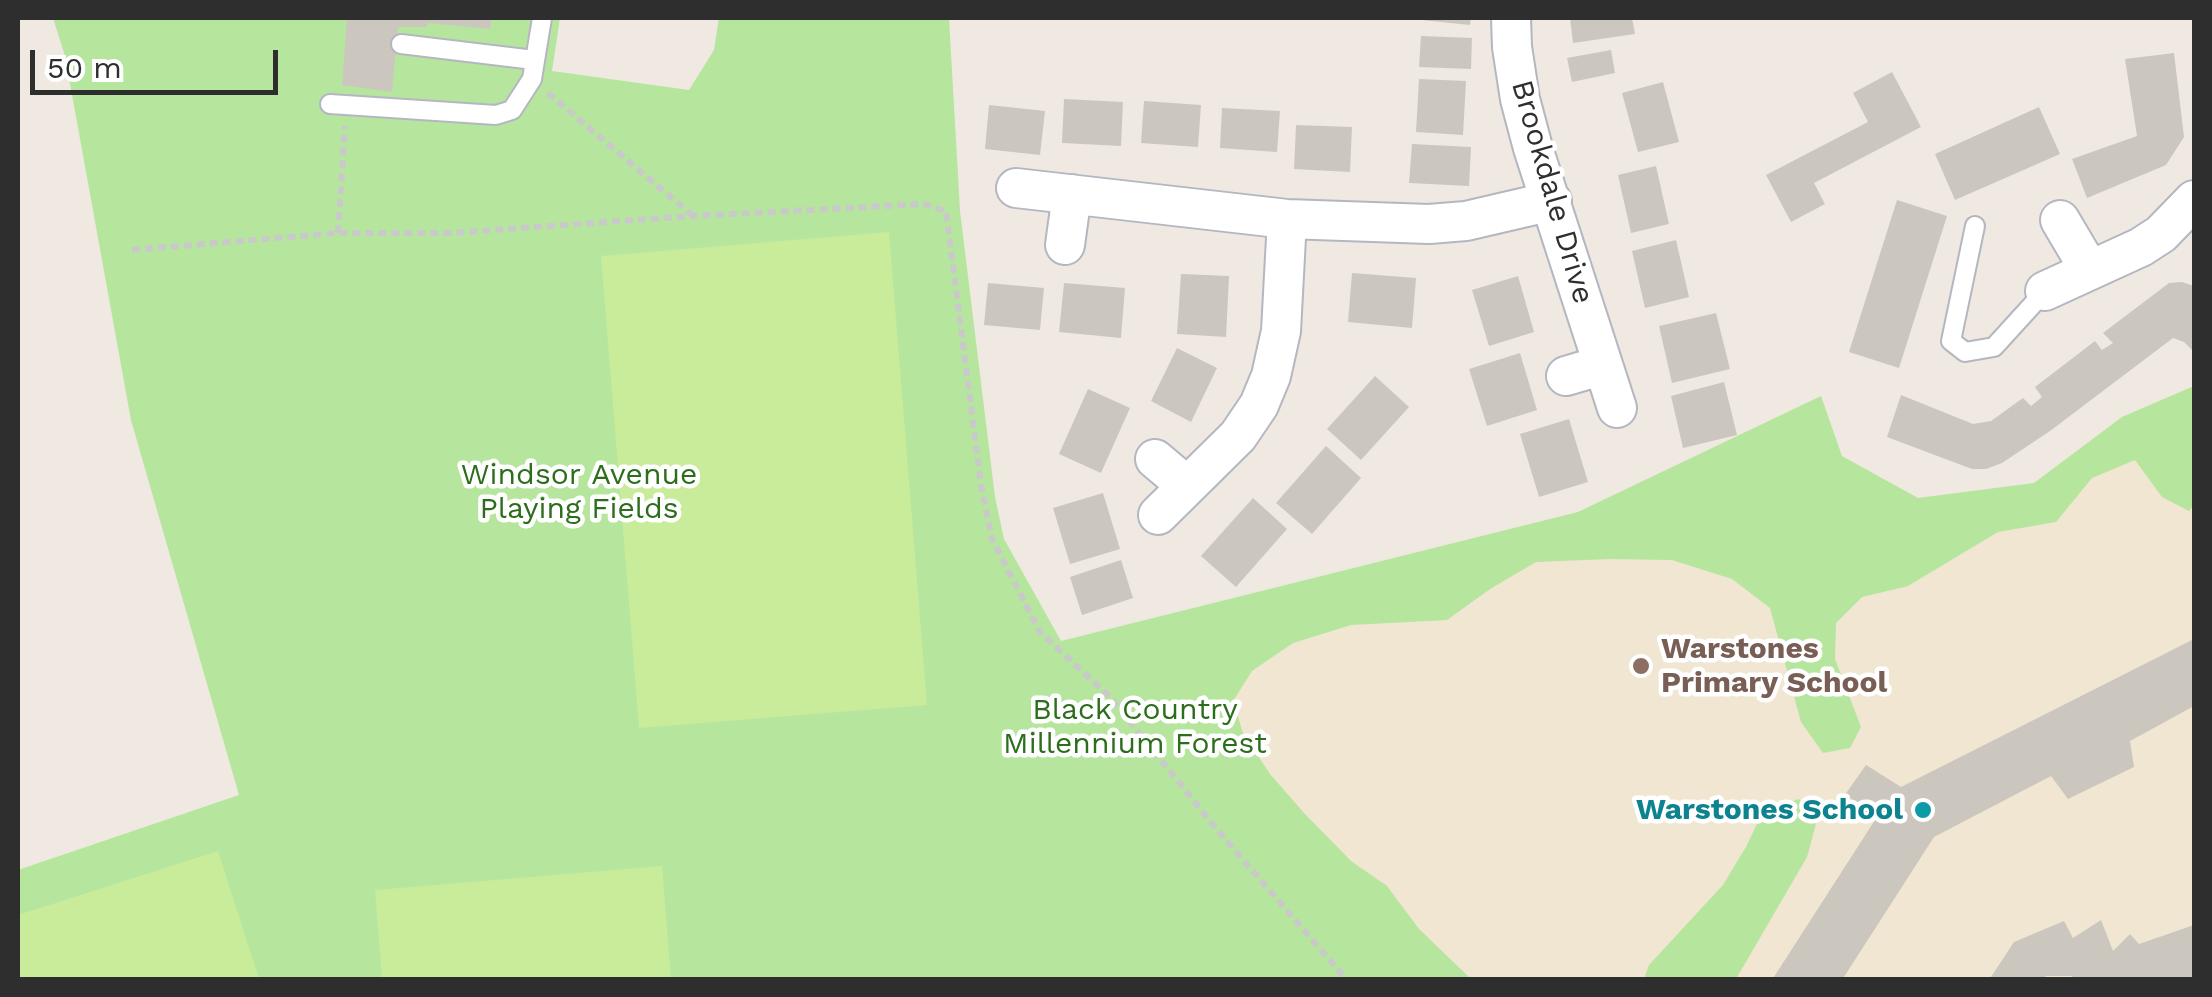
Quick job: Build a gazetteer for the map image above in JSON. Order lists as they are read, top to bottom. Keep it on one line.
{"streets":{"street":["Brookdale Drive"]},"parks":["Windsor Avenue Playing Fields","Black Country Millennium Forest"],"places":["Warstones Primary School","Warstones School"],"scale_bar":"50 m"}
